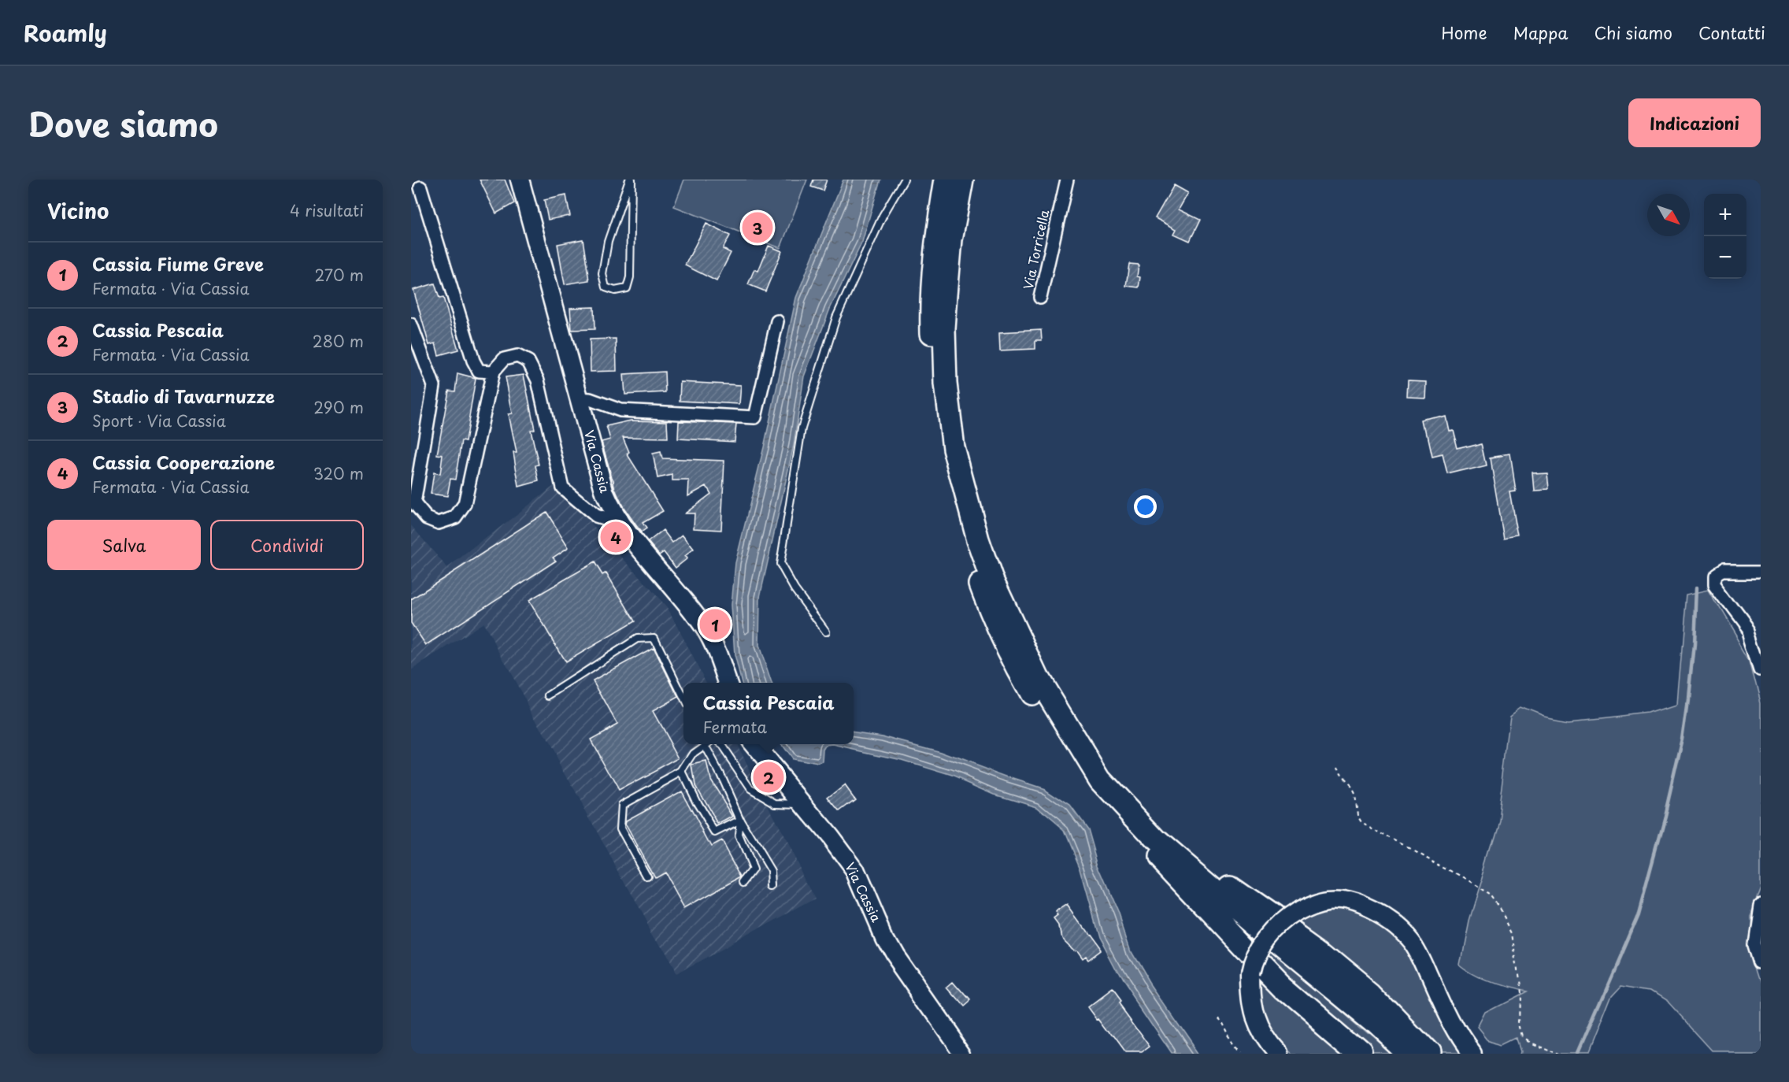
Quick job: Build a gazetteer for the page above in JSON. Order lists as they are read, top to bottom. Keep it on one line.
{"streets":{"main road":["Via Cassia"],"street":["Via Torricella"]},"north":"bottom right","page":{"header":"Roamly","nav":["Home","Mappa","Chi siamo","Contatti"],"title":"Dove siamo","buttons":["Indicazioni",["Salva","Condividi"]],"heading":["Vicino","4 risultati"],"map_buttons":["+","−"],"pins":["3","4","1","2"],"list":[{"mark":"1","name":"Cassia Fiume Greve","note":"Fermata · Via Cassia","value":"270 m"},{"mark":"2","name":"Cassia Pescaia","note":"Fermata · Via Cassia","value":"280 m"},{"mark":"3","name":"Stadio di Tavarnuzze","note":"Sport · Via Cassia","value":"290 m"},{"mark":"4","name":"Cassia Cooperazione","note":"Fermata · Via Cassia","value":"320 m"}],"popup":["Cassia Pescaia","Fermata"]}}
